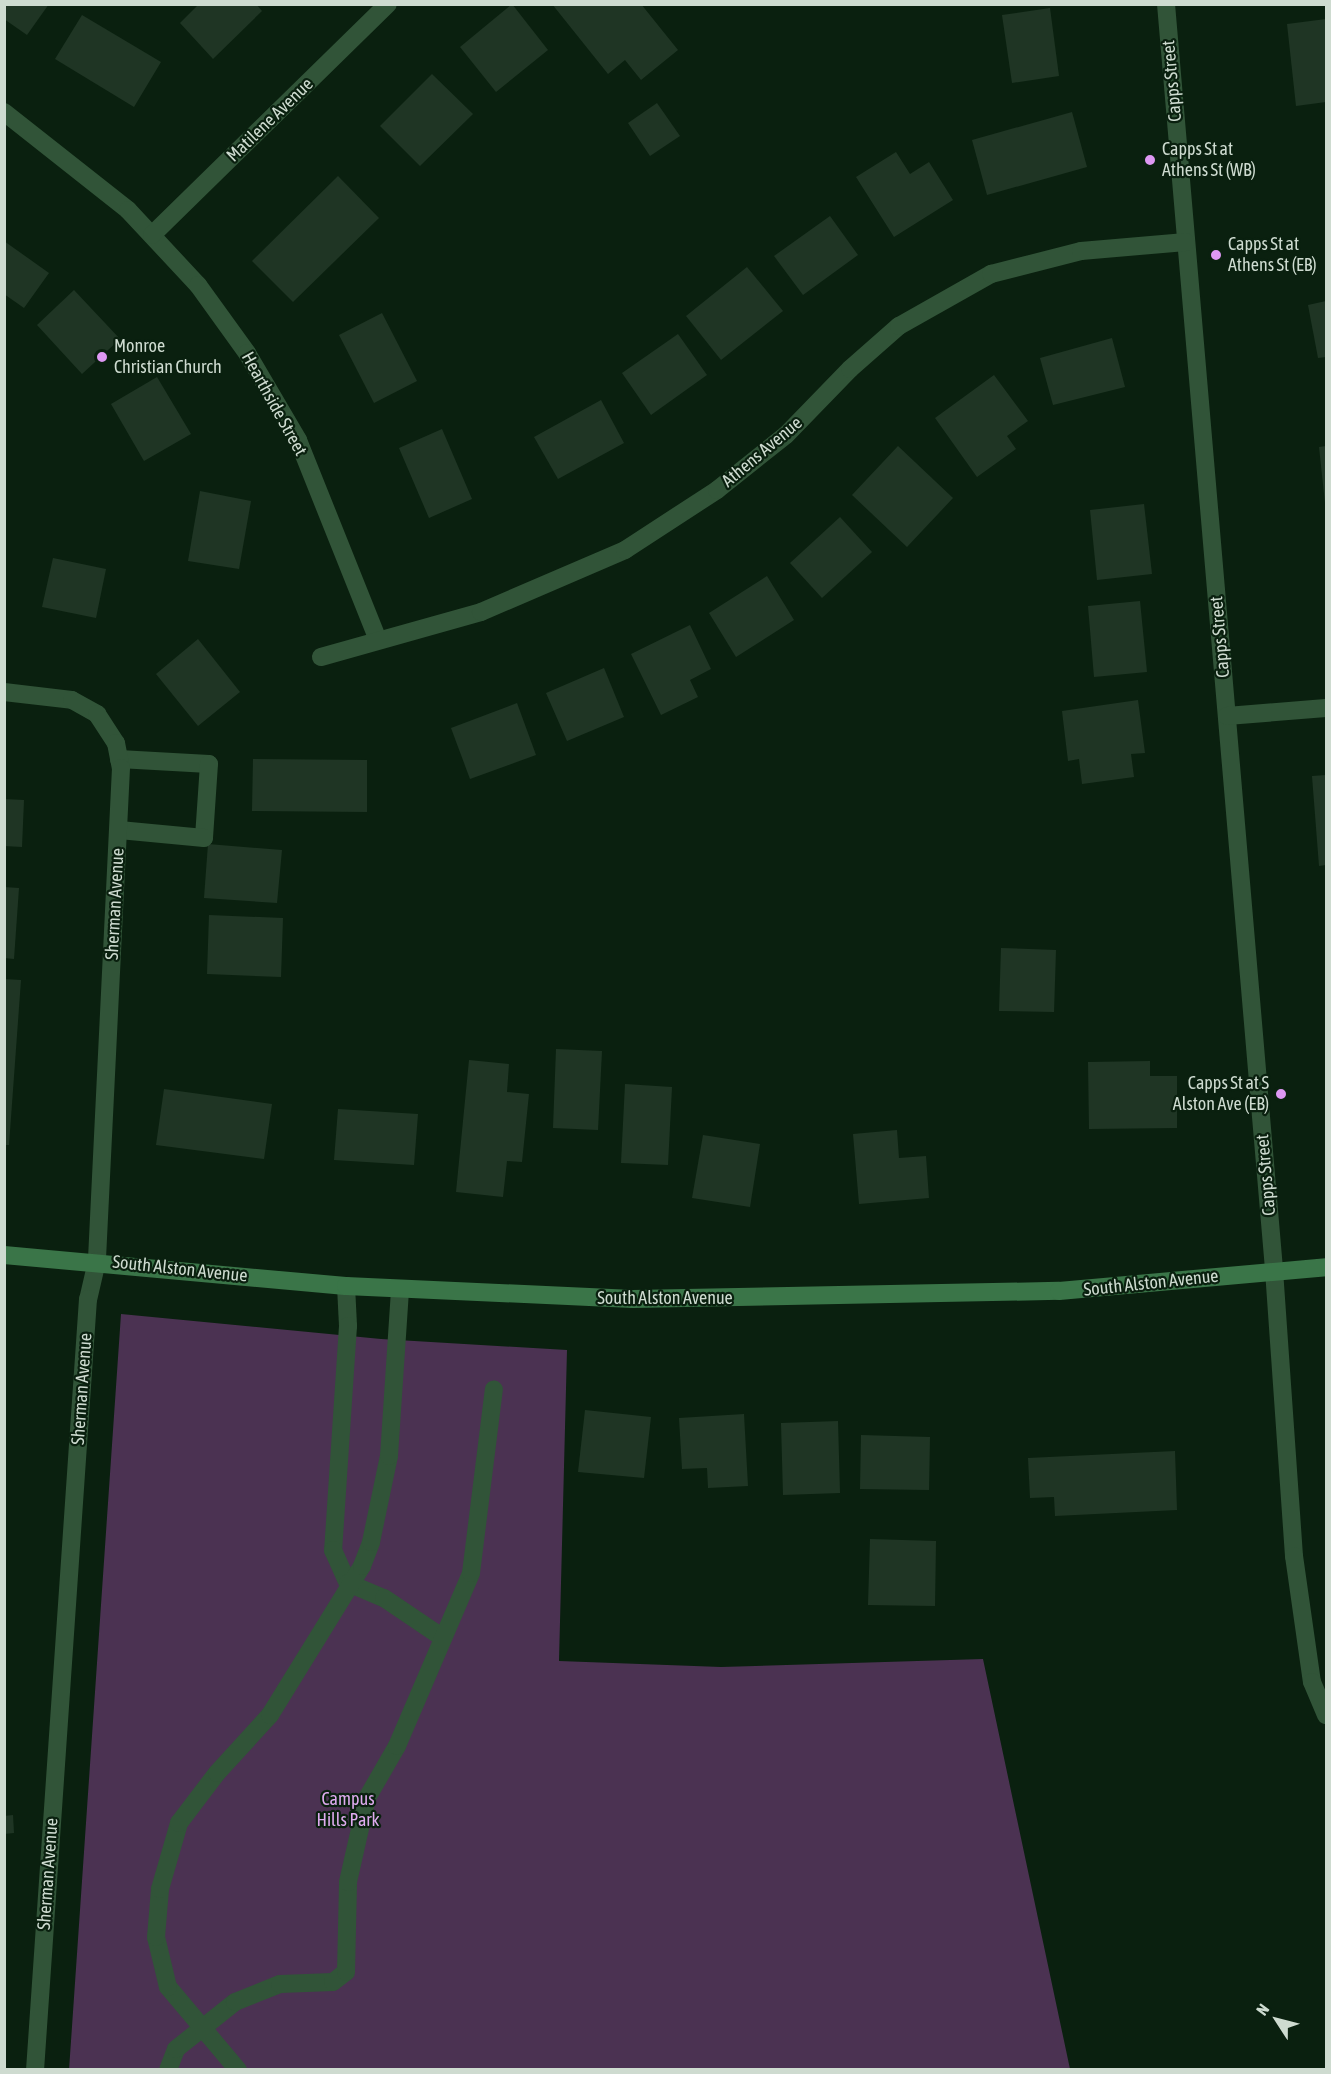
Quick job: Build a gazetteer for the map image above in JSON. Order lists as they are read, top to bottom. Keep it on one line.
{"streets":{"street":["Capps Street","Matilene Avenue","Hearthside Street","Athens Avenue","Sherman Avenue","South Alston Avenue"]},"crossings":[["Capps Street","Athens Avenue"],["Capps Street","South Alston Avenue"],["Matilene Avenue","Hearthside Street"],["Hearthside Street","Athens Avenue"],["Sherman Avenue","South Alston Avenue"]],"parks":["Campus Hills Park"],"places":["Capps St at Athens St (WB)","Capps St at Athens St (EB)","Monroe Christian Church","Capps St at S Alston Ave (EB)"],"north":"top left"}
